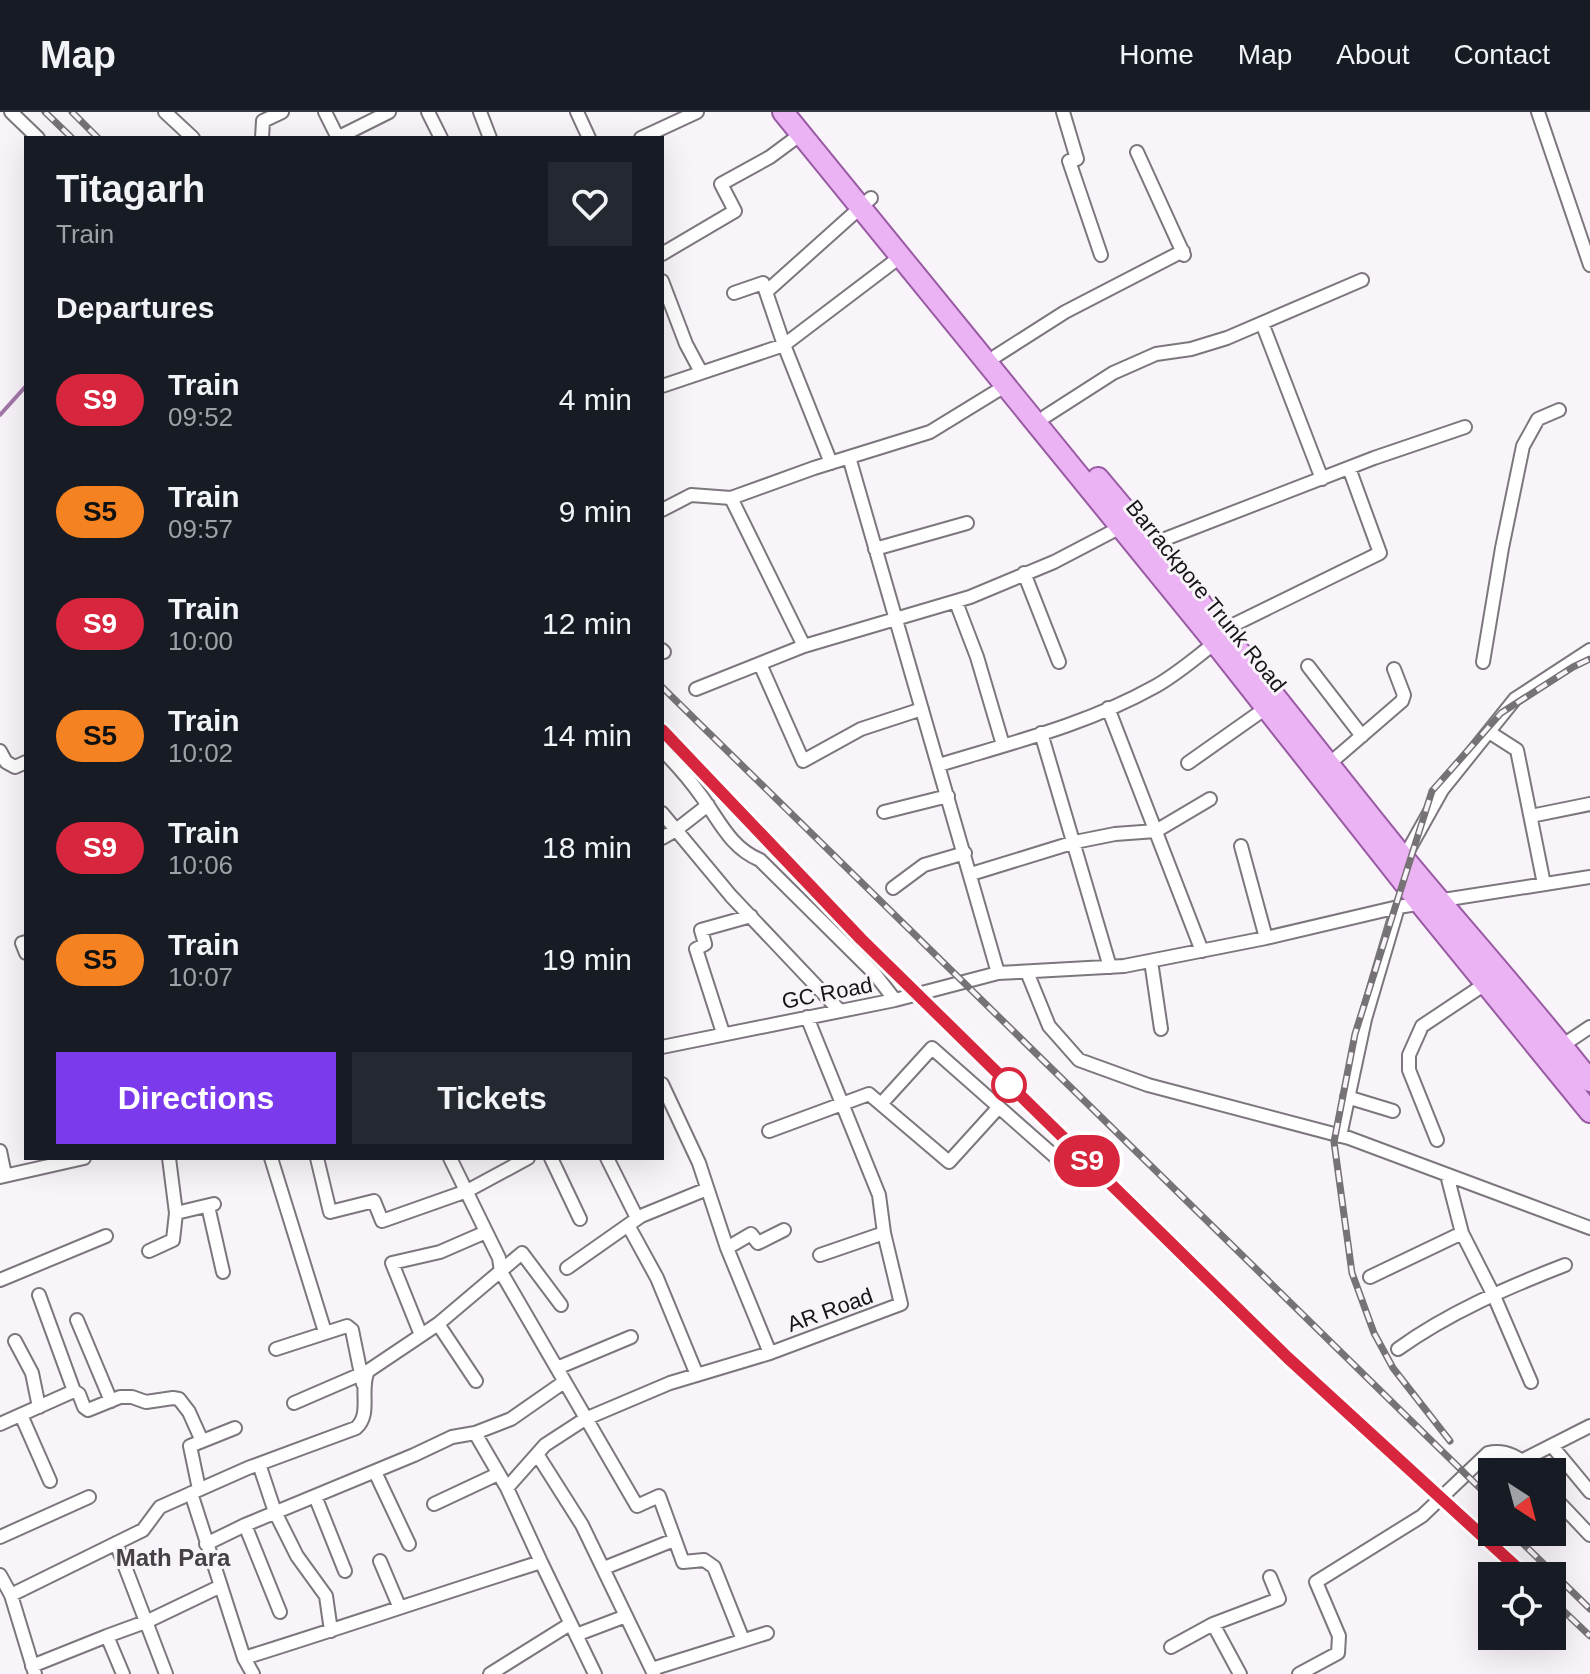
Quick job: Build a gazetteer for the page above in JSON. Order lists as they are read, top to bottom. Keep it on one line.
{"streets":{"main road":["Barrackpore Trunk Road"],"street":["GC Road","AR Road"]},"crossings":[["Barrackpore Trunk Road","GC Road"],["GC Road","AR Road"]],"districts":["Math Para"],"north":"bottom right","page":{"header":"Map","nav":["Home","Map","About","Contact"],"on_map":"S9","heading":[["Titagarh","Train"],"Departures"],"list":[{"mark":"S9","name":"Train","note":"09:52","value":"4 min"},{"mark":"S5","name":"Train","note":"09:57","value":"9 min"},{"mark":"S9","name":"Train","note":"10:00","value":"12 min"},{"mark":"S5","name":"Train","note":"10:02","value":"14 min"},{"mark":"S9","name":"Train","note":"10:06","value":"18 min"},{"mark":"S5","name":"Train","note":"10:07","value":"19 min"}],"buttons":["Directions","Tickets"]}}
